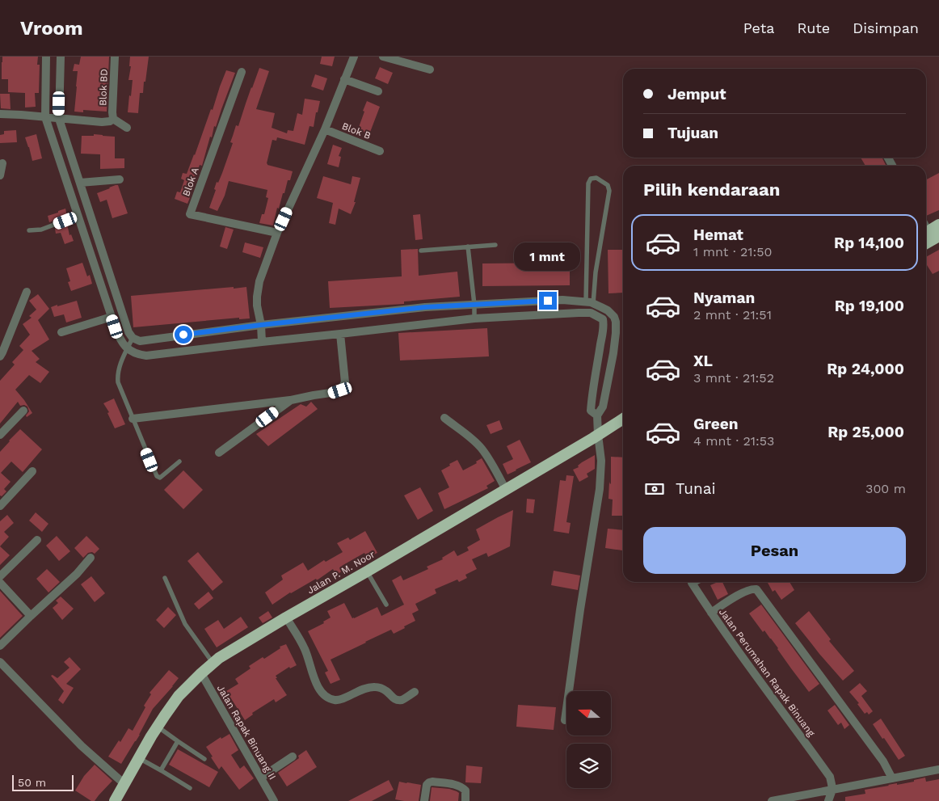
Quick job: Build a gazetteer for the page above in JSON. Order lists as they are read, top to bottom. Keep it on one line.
{"streets":{"highway":["Jalan P. M. Noor"],"street":["Blok BD","Blok B","Blok A","Jalan Perumahan Rapak Binuang","Jalan Rapak Binuang II"]},"crossings":[["Jalan P. M. Noor","Jalan Rapak Binuang II"]],"scale_bar":"50 m","north":"left","page":{"header":"Vroom","nav":["Peta","Rute","Disimpan"],"banner":["Jemput","Tujuan"],"heading":"Pilih kendaraan","list":[{"name":"Hemat","note":"1 mnt · 21:50","value":"Rp 14,100"},{"name":"Nyaman","note":"2 mnt · 21:51","value":"Rp 19,100"},{"name":"XL","note":"3 mnt · 21:52","value":"Rp 24,000"},{"name":"Green","note":"4 mnt · 21:53","value":"Rp 25,000"}],"bubble":"1 mnt","pay":["Tunai","300 m"],"buttons":"Pesan","scale":"50 m"}}
